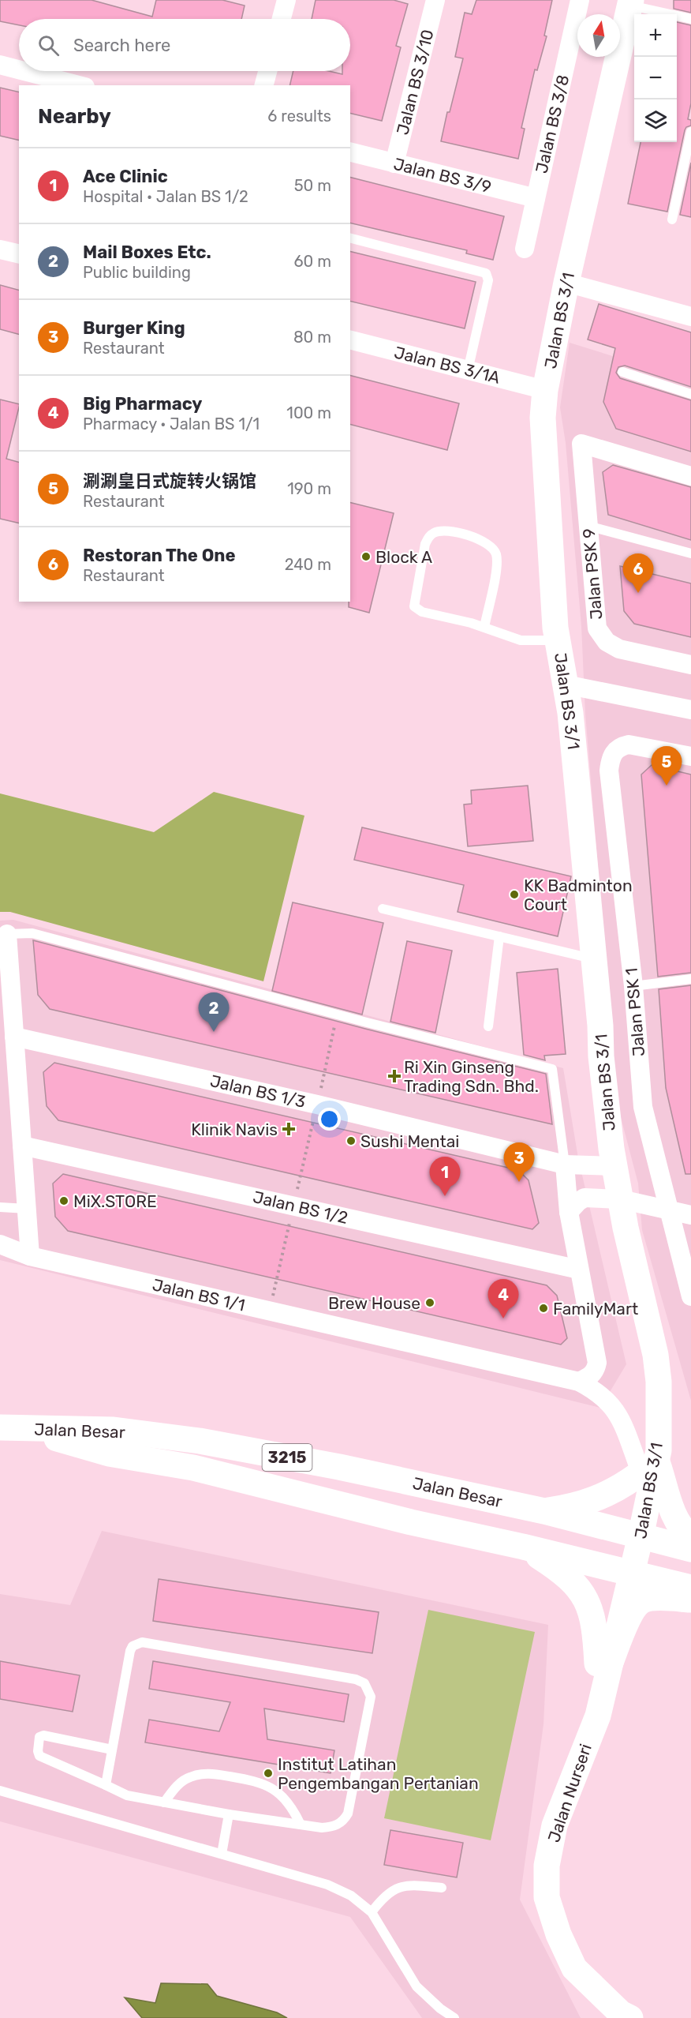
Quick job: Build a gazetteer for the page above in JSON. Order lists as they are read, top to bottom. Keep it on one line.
{"streets":{"street":["Jalan BS 3/10","Jalan BS 3/8","Jalan BS 3/9","Jalan BS 3/1","Jalan BS 3/1A","Jalan PSK 9","Jalan PSK 1","Jalan BS 1/3","Jalan BS 1/2","Jalan BS 1/1","Jalan Besar","3215","Jalan Nurseri"]},"crossings":[["Jalan BS 3/10","Jalan BS 3/9"],["Jalan BS 3/8","Jalan BS 3/9"],["Jalan BS 3/1","Jalan BS 3/1A"],["Jalan BS 3/1","Jalan BS 1/3"],["Jalan BS 3/1","Jalan BS 1/1"],["Jalan BS 3/1","Jalan Besar"],["Jalan BS 3/1","Jalan Nurseri"],["Jalan Besar","3215"],["Jalan Besar","Jalan Nurseri"]],"places":{"other":["Block A","KK Badminton Court","Sushi Mentai","MiX.STORE","Brew House","FamilyMart","Institut Latihan Pengembangan Pertanian"],"health":["Ri Xin Ginseng Trading Sdn. Bhd.","Klinik Navis"]},"north":"top","page":{"map_buttons":["+","−"],"search":"Search here","heading":["Nearby","6 results"],"list":[{"mark":"1","name":"Ace Clinic","note":"Hospital · Jalan BS 1/2","value":"50 m"},{"mark":"2","name":"Mail Boxes Etc.","note":"Public building","value":"60 m"},{"mark":"3","name":"Burger King","note":"Restaurant","value":"80 m"},{"mark":"4","name":"Big Pharmacy","note":"Pharmacy · Jalan BS 1/1","value":"100 m"},{"mark":"5","name":"涮涮皇日式旋转火锅馆","note":"Restaurant","value":"190 m"},{"mark":"6","name":"Restoran The One","note":"Restaurant","value":"240 m"}],"pins":["6","5","2","3","1","4"]}}
